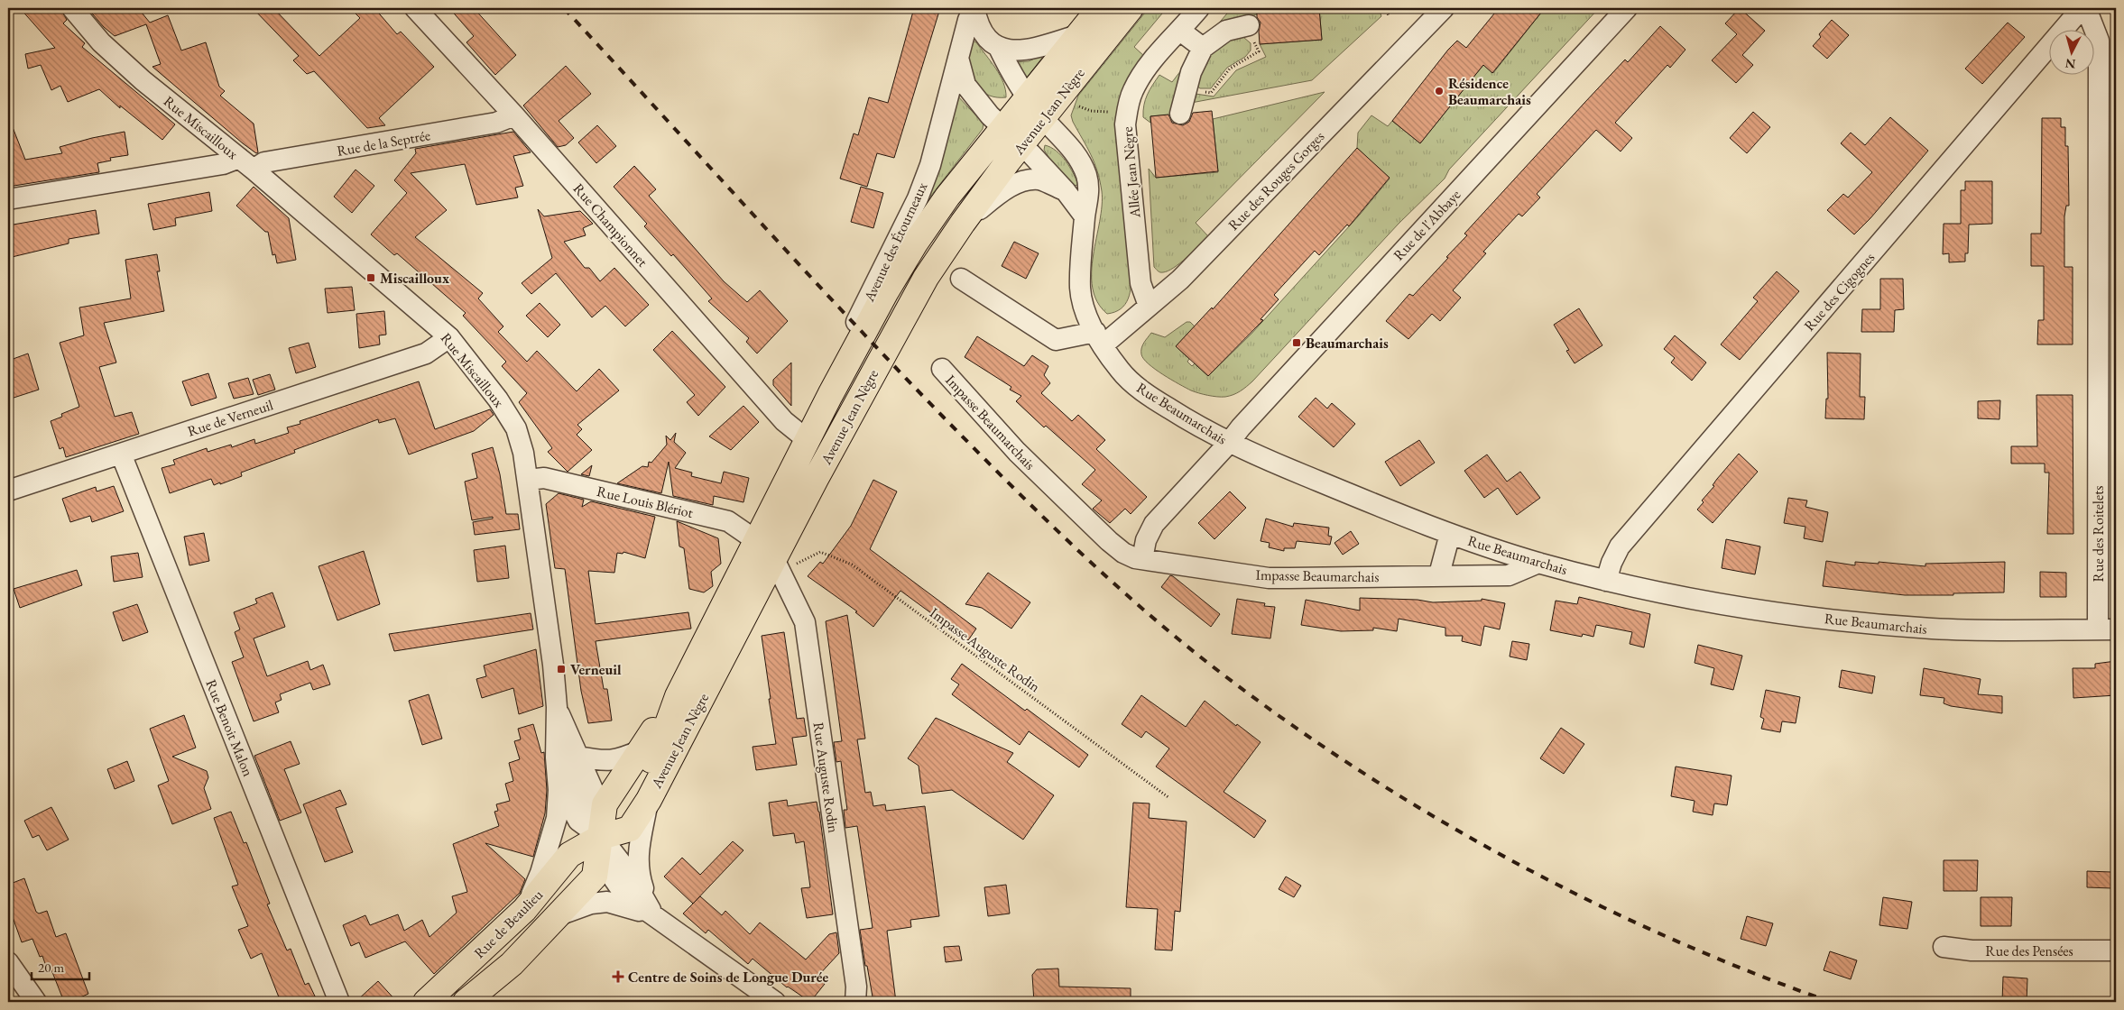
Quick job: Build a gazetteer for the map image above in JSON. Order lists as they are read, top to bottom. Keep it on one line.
{"streets":{"main road":["Avenue Jean Nègre","Rue de Beaulieu"],"street":["Rue Miscailloux","Rue de la Septrée","Allée Jean Nègre","Rue des Rouges Gorges","Rue Championnet","Rue de l'Abbaye","Avenue des Étourneaux","Rue des Cigognes","Rue Beaumarchais","Rue de Verneuil","Impasse Beaumarchais","Rue Louis Blériot","Rue des Roitelets","Rue Benoit Malon","Rue Auguste Rodin","Rue des Pensées"],"path":["Impasse Auguste Rodin"]},"crossings":[["Avenue Jean Nègre","Rue Championnet"],["Avenue Jean Nègre","Avenue des Étourneaux"],["Avenue Jean Nègre","Rue Beaumarchais"],["Avenue Jean Nègre","Rue Louis Blériot"],["Avenue Jean Nègre","Impasse Auguste Rodin"],["Avenue Jean Nègre","Rue Auguste Rodin"],["Avenue Jean Nègre","Rue de Beaulieu"],["Rue Miscailloux","Rue de la Septrée"],["Rue Miscailloux","Rue de Verneuil"],["Rue Miscailloux","Rue Louis Blériot"],["Rue de la Septrée","Rue Championnet"],["Allée Jean Nègre","Rue des Rouges Gorges"],["Rue des Rouges Gorges","Rue Beaumarchais"],["Rue de l'Abbaye","Rue Beaumarchais"],["Avenue des Étourneaux","Rue Beaumarchais"],["Rue des Cigognes","Rue Beaumarchais"],["Rue Beaumarchais","Impasse Beaumarchais"],["Rue Beaumarchais","Rue des Roitelets"],["Rue de Verneuil","Rue Benoit Malon"],["Impasse Auguste Rodin","Rue Auguste Rodin"]],"places":{"other":["Résidence Beaumarchais"],"transit":["Miscailloux","Beaumarchais","Verneuil"],"health":["Centre de Soins de Longue Durée"]},"scale_bar":"20 m","north":"bottom"}
